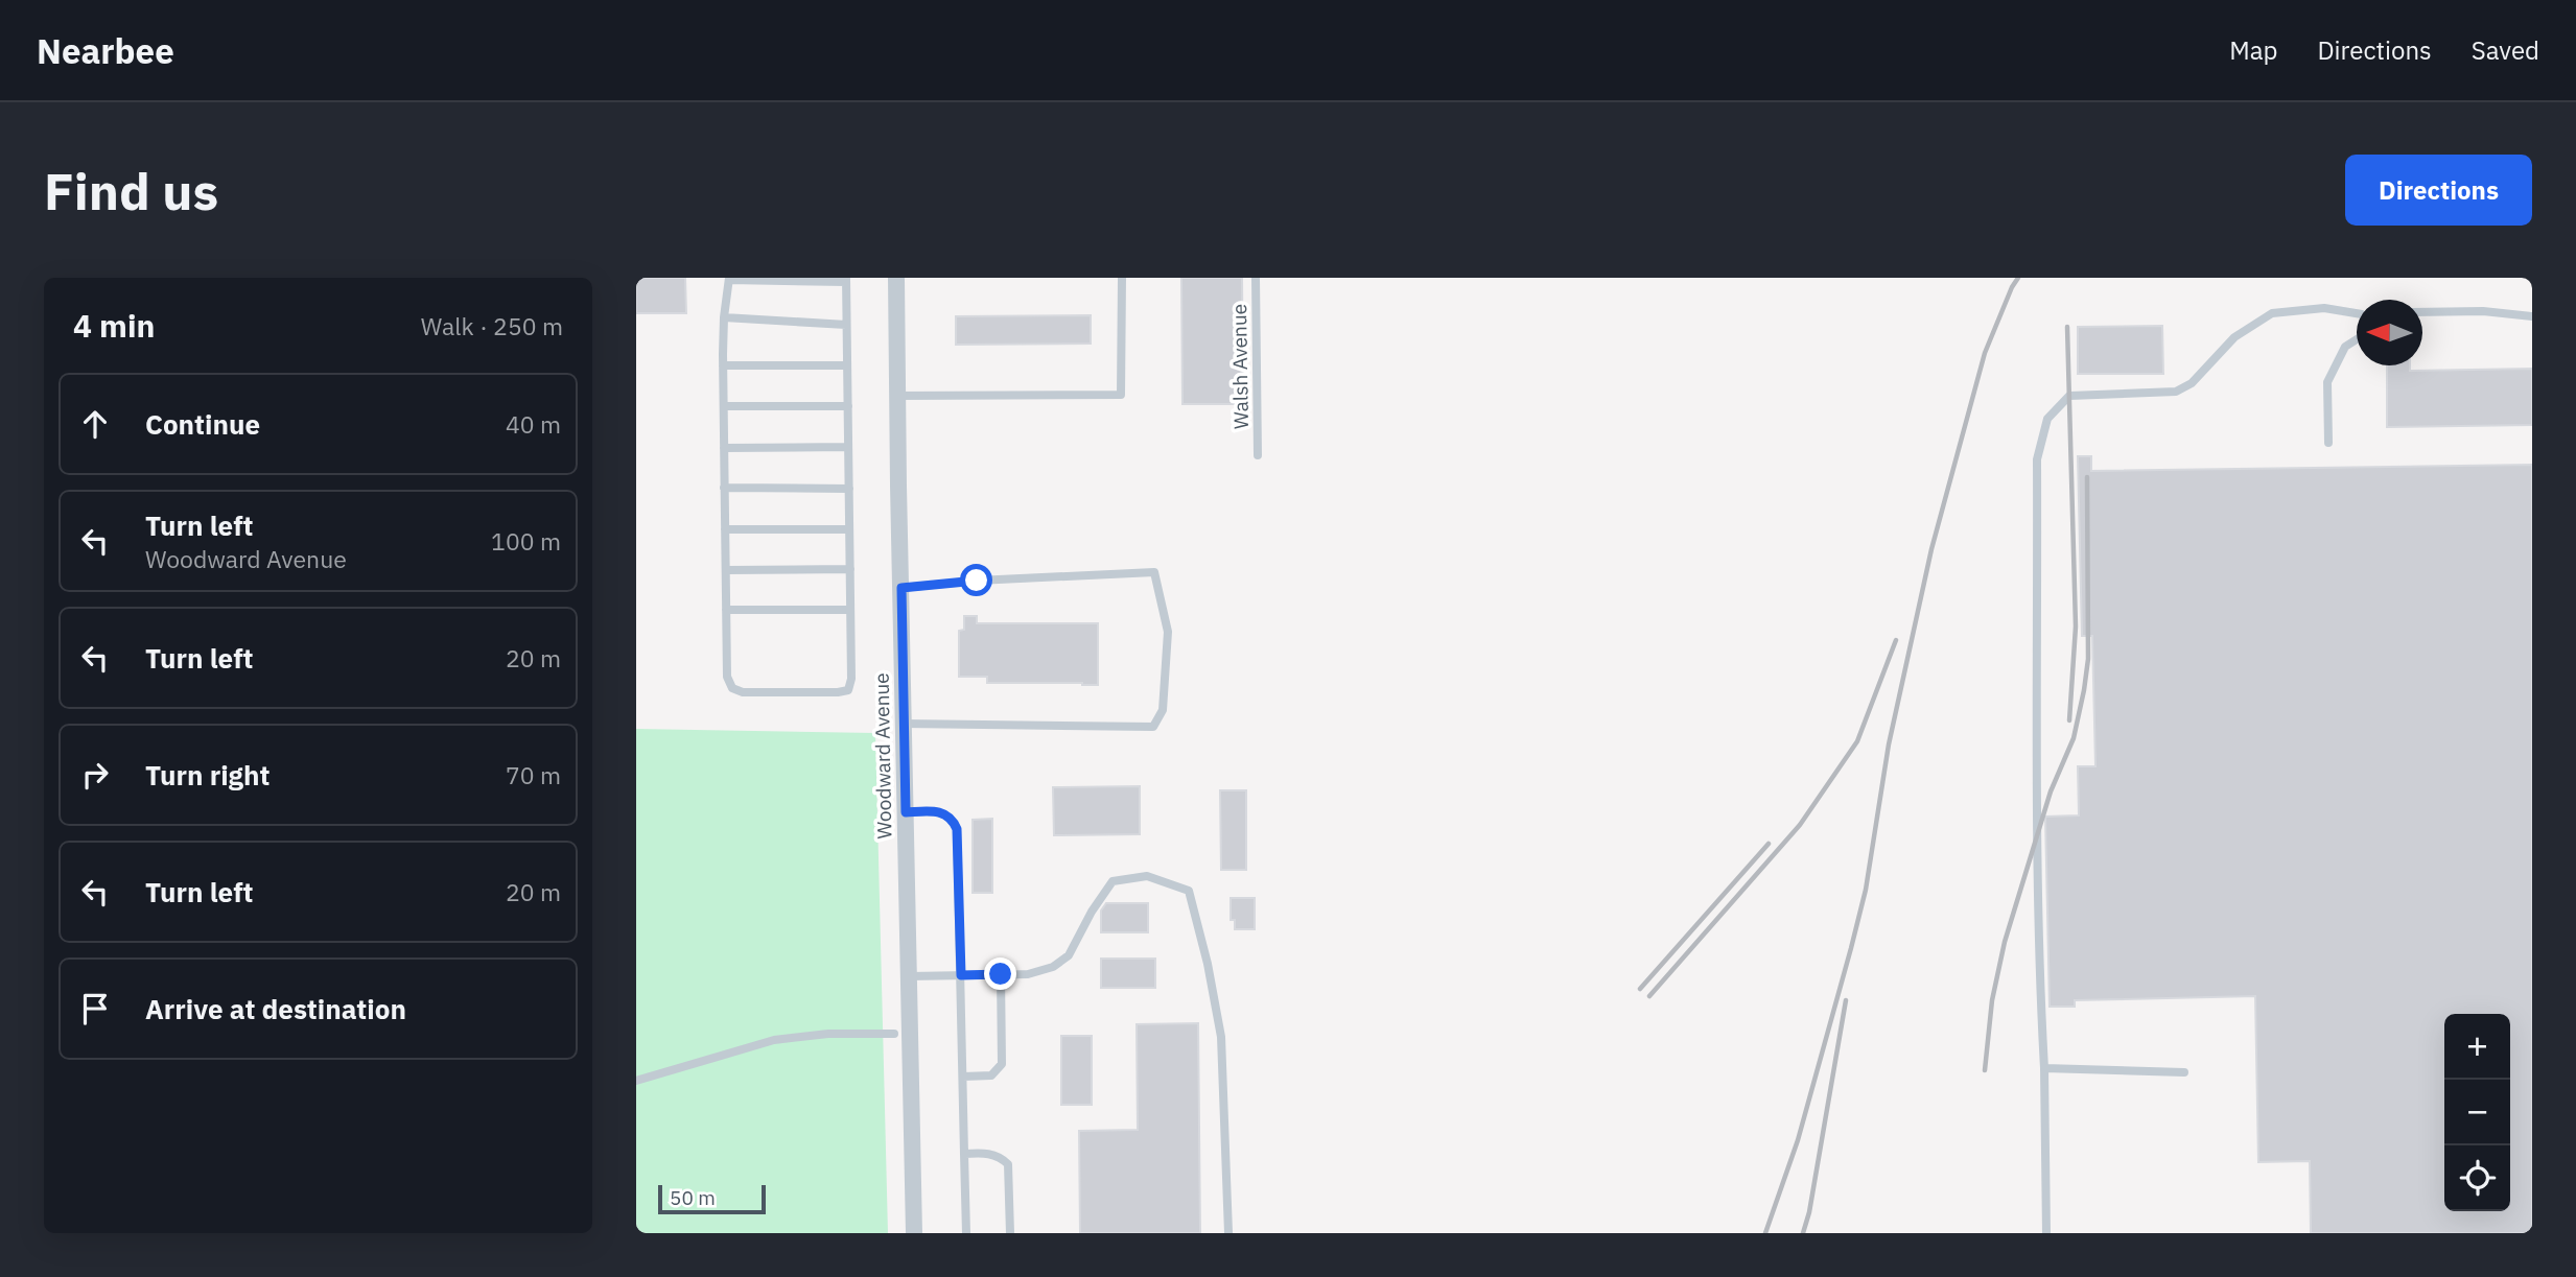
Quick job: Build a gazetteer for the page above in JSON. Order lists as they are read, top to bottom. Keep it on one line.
{"streets":{"street":["Woodward Avenue"],"lane":["Walsh Avenue"]},"scale_bar":"50 m","north":"left","page":{"header":"Nearbee","nav":["Map","Directions","Saved"],"buttons":"Directions","title":"Find us","heading":["4 min","Walk · 250 m"],"list":[["Continue","40 m"],["Turn left","Woodward Avenue","100 m"],["Turn left","20 m"],["Turn right","70 m"],["Turn left","20 m"],"Arrive at destination"],"map_buttons":["+","−"],"scale":"50 m"}}
